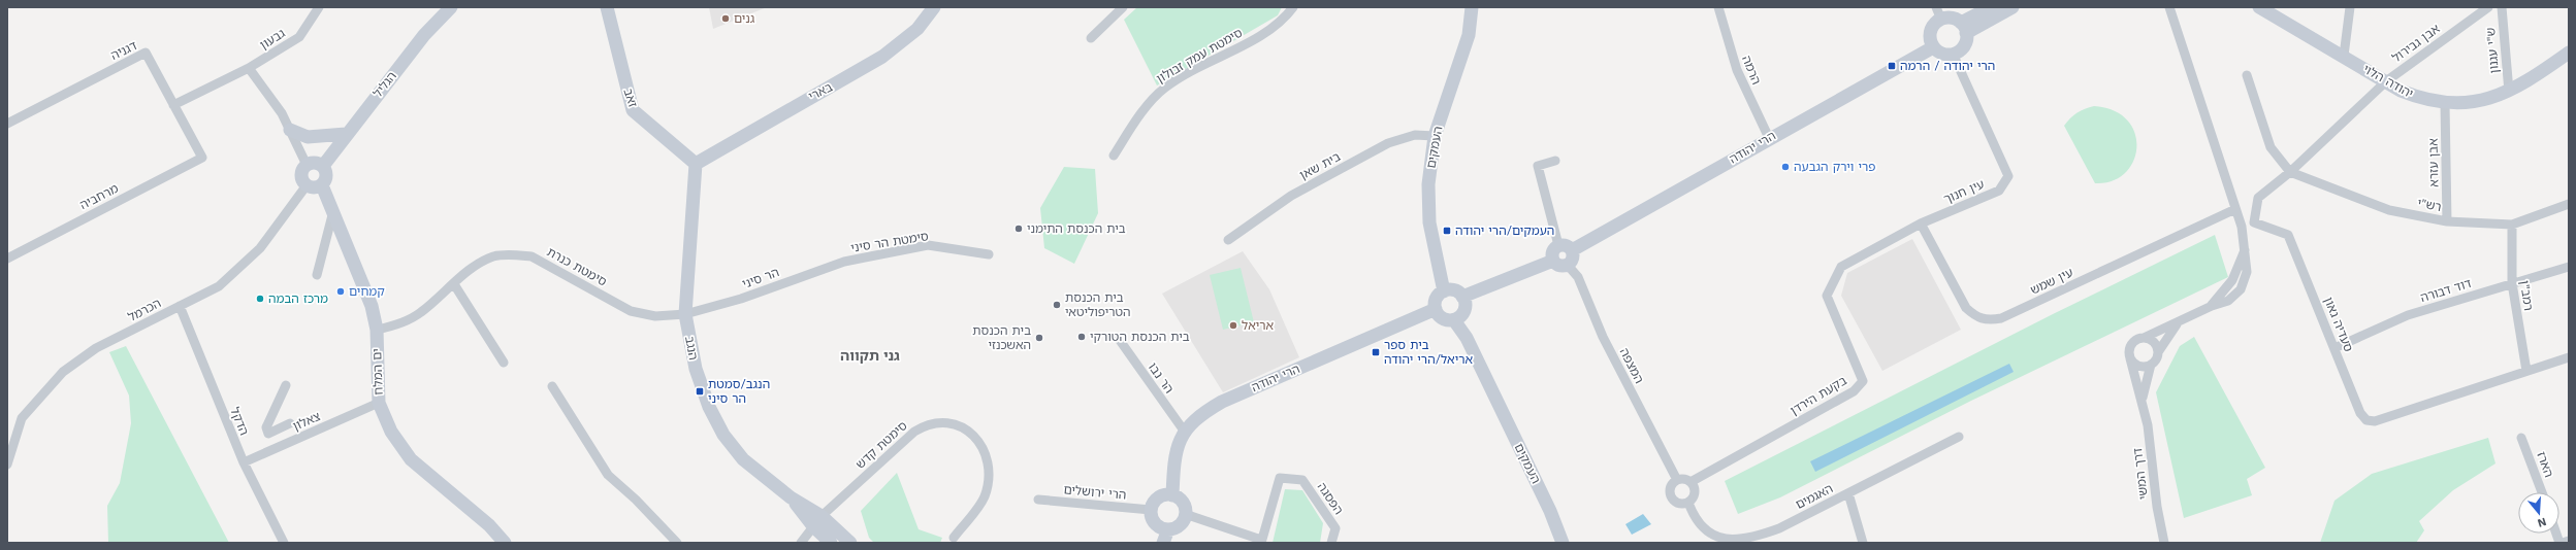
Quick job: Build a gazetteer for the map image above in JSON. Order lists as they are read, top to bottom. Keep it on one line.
{"streets":{"street":["גבעון","אבן גבירול","דגניה","ש\"י עגנון","סימטת עמק זבולון","הרמה","יהודה הלוי","הגליל","בארי","זאב","העמקים","הרי יהודה","אבן עזרא","בית שאן","עין חנוך","מרחביה","רש\"י","סימטת הר סיני","סימטת כנרת","הר סיני","עין שמש","דוד דבורה","רמב\"ן","הכרמל","סעדיה גאון","הנגב","המצפה","ים המלח","הר נבו","בקעת הירדן","הדקל","צאלון","סימטת קדש","הארז","דרך המשי","הרי ירושלים","האגמים","הפסגה"]},"crossings":[["גבעון","דגניה"],["אבן גבירול","יהודה הלוי"],["אבן גבירול","רש\"י"],["אבן גבירול","סעדיה גאון"],["דגניה","מרחביה"],["ש\"י עגנון","יהודה הלוי"],["הרמה","הרי יהודה"],["יהודה הלוי","אבן עזרא"],["הגליל","הכרמל"],["הגליל","ים המלח"],["בארי","זאב"],["בארי","הנגב"],["זאב","הנגב"],["העמקים","הרי יהודה"],["העמקים","בית שאן"],["הרי יהודה","עין חנוך"],["הרי יהודה","המצפה"],["הרי יהודה","הר נבו"],["הרי יהודה","הרי ירושלים"],["הרי יהודה","הפסגה"],["אבן עזרא","רש\"י"],["עין חנוך","עין שמש"],["עין חנוך","בקעת הירדן"],["רש\"י","רמב\"ן"],["רש\"י","סעדיה גאון"],["סימטת הר סיני","הר סיני"],["סימטת כנרת","הר סיני"],["סימטת כנרת","הנגב"],["סימטת כנרת","ים המלח"],["הר סיני","הנגב"],["דוד דבורה","רמב\"ן"],["דוד דבורה","סעדיה גאון"],["רמב\"ן","סעדיה גאון"],["הכרמל","ים המלח"],["הכרמל","הדקל"],["הנגב","סימטת קדש"],["המצפה","בקעת הירדן"],["המצפה","האגמים"],["ים המלח","צאלון"],["בקעת הירדן","האגמים"],["הדקל","צאלון"],["הרי ירושלים","הפסגה"]],"districts":["גני תקווה"],"places":{"other":["גנים","פרי וירק הגבעה","בית הכנסת התימני","קמחים","מרכז הבמה","בית הכנסת הטריפוליטאי","אריאל","בית הכנסת הטורקי","בית הכנסת האשכנזי"],"transit":["הרי יהודה / הרמה","העמקים/הרי יהודה","בית ספר אריאל/הרי יהודה","הנגב/סמטת הר סיני"]},"north":"bottom"}
